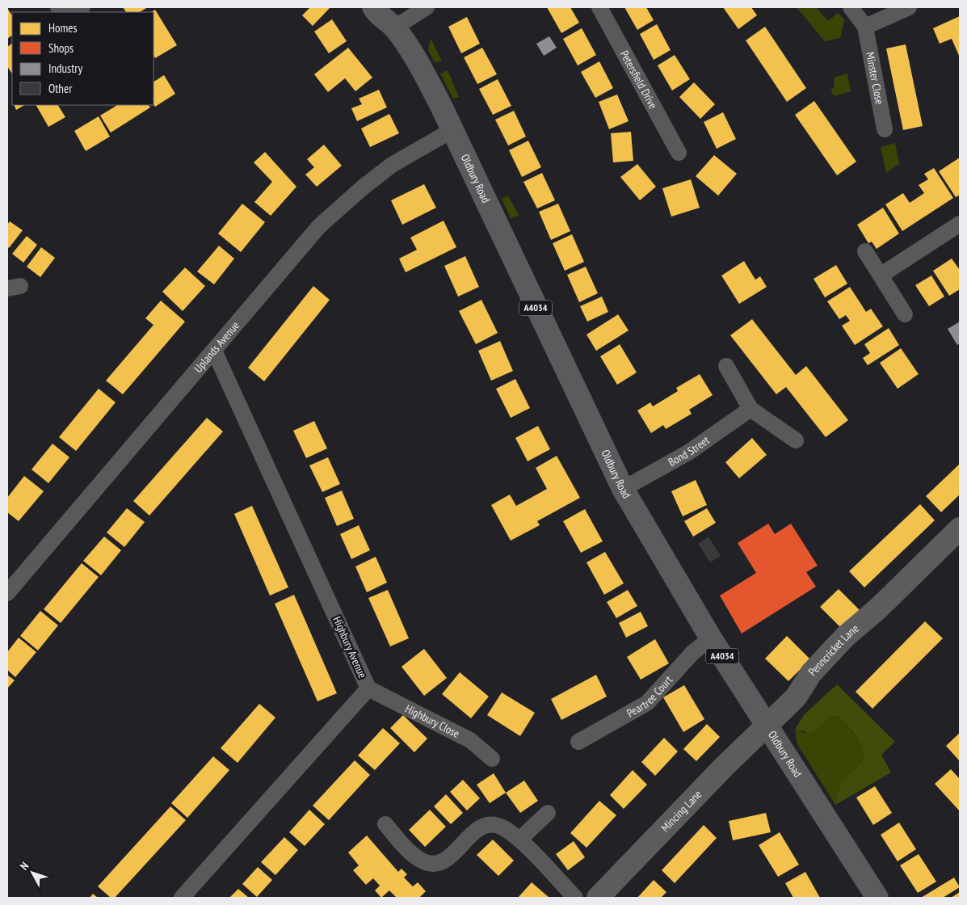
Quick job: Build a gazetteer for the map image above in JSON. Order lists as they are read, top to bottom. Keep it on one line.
{"streets":{"main road":["Oldbury Road","A4034"],"street":["Minster Close","Petersfield Drive","Uplands Avenue","Bond Street","Highbury Avenue","Penncricket Lane","Peartree Court","Highbury Close","Mincing Lane"]},"crossings":[["Oldbury Road","Uplands Avenue"],["Oldbury Road","Bond Street"],["Oldbury Road","Penncricket Lane"],["Oldbury Road","Peartree Court"],["Oldbury Road","Mincing Lane"],["Uplands Avenue","Highbury Avenue"],["Highbury Avenue","Highbury Close"],["Penncricket Lane","Mincing Lane"]],"legend":["Homes","Shops","Industry","Other"],"north":"top left"}
